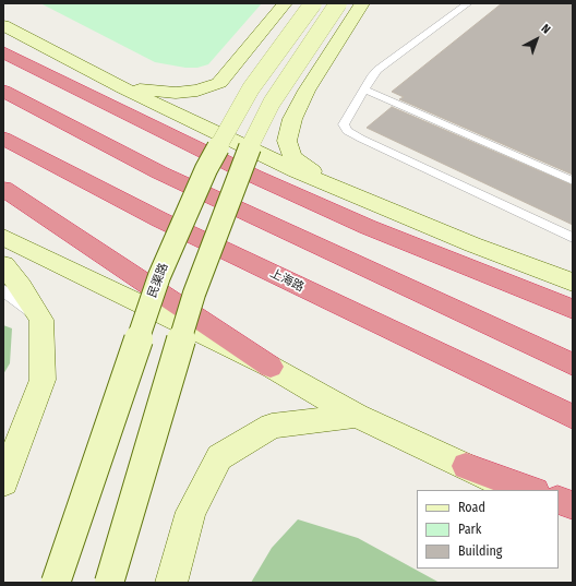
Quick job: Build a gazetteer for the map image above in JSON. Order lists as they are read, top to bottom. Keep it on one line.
{"streets":{"highway":["上海路"],"main road":["民渠路"]},"legend":["Road","Park","Building"],"north":"top right"}
